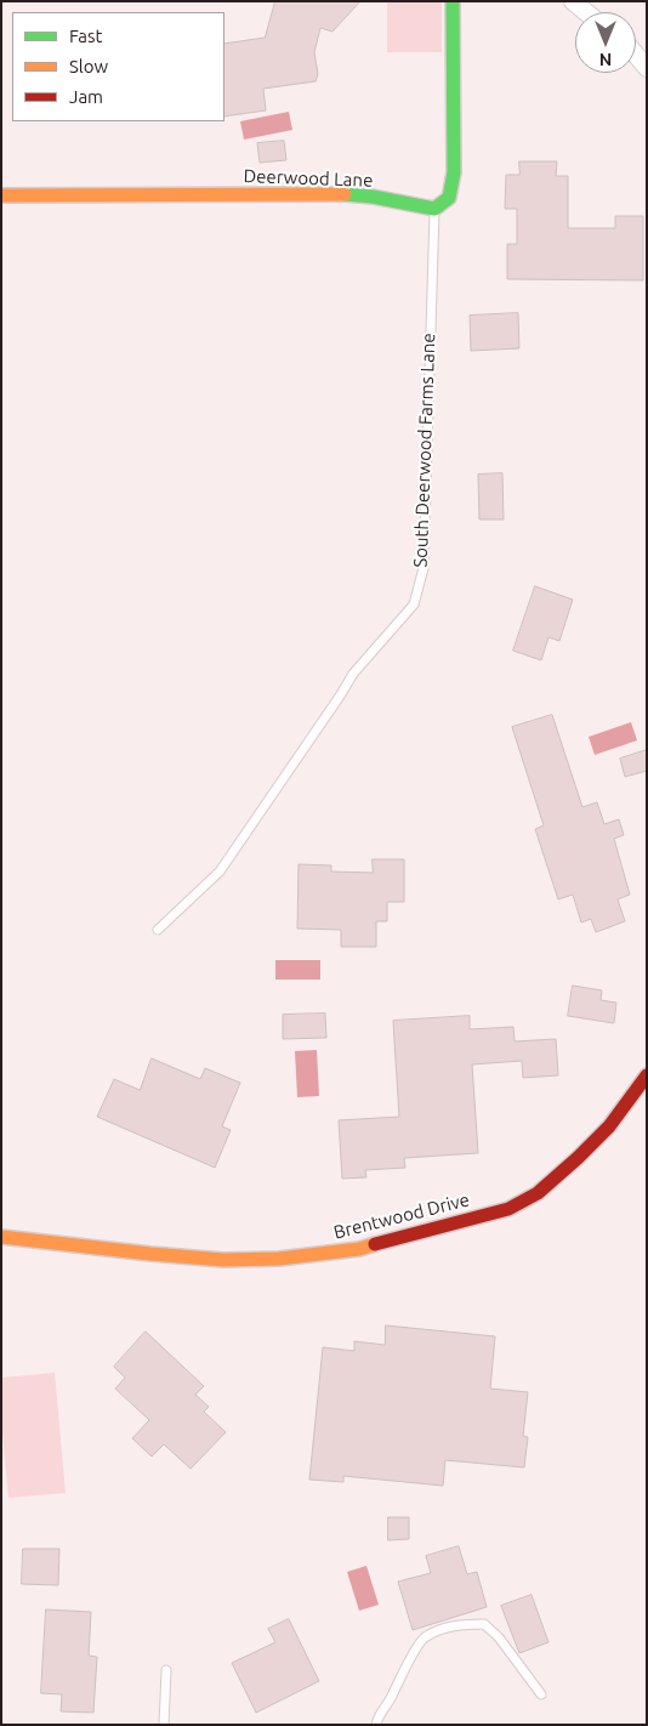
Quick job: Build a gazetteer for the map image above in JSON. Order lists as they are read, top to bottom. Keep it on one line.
{"streets":{"street":["Deerwood Lane","Brentwood Drive"],"lane":["South Deerwood Farms Lane"]},"crossings":[["Deerwood Lane","South Deerwood Farms Lane"]],"legend":["Fast","Slow","Jam"],"north":"bottom"}
